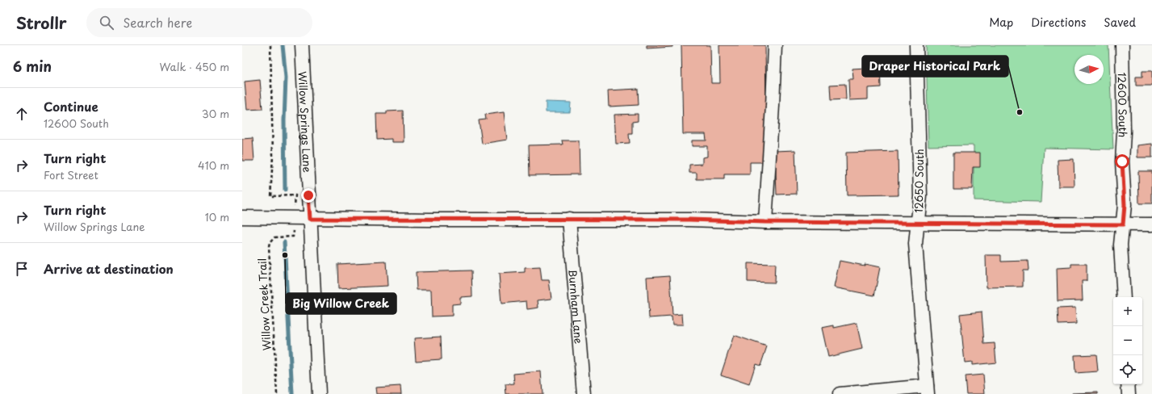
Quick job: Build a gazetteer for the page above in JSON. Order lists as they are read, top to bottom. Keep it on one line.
{"streets":{"street":["12600 South","Willow Springs Lane","12650 South","Burnham Lane"],"path":["Willow Creek Trail"]},"places":["Draper Historical Park","Big Willow Creek"],"north":"right","page":{"header":"Strollr","search":"Search here","nav":["Map","Directions","Saved"],"heading":["6 min","Walk · 450 m"],"list":[["Continue","12600 South","30 m"],["Turn right","Fort Street","410 m"],["Turn right","Willow Springs Lane","10 m"],"Arrive at destination"],"map_buttons":["+","−"]}}
